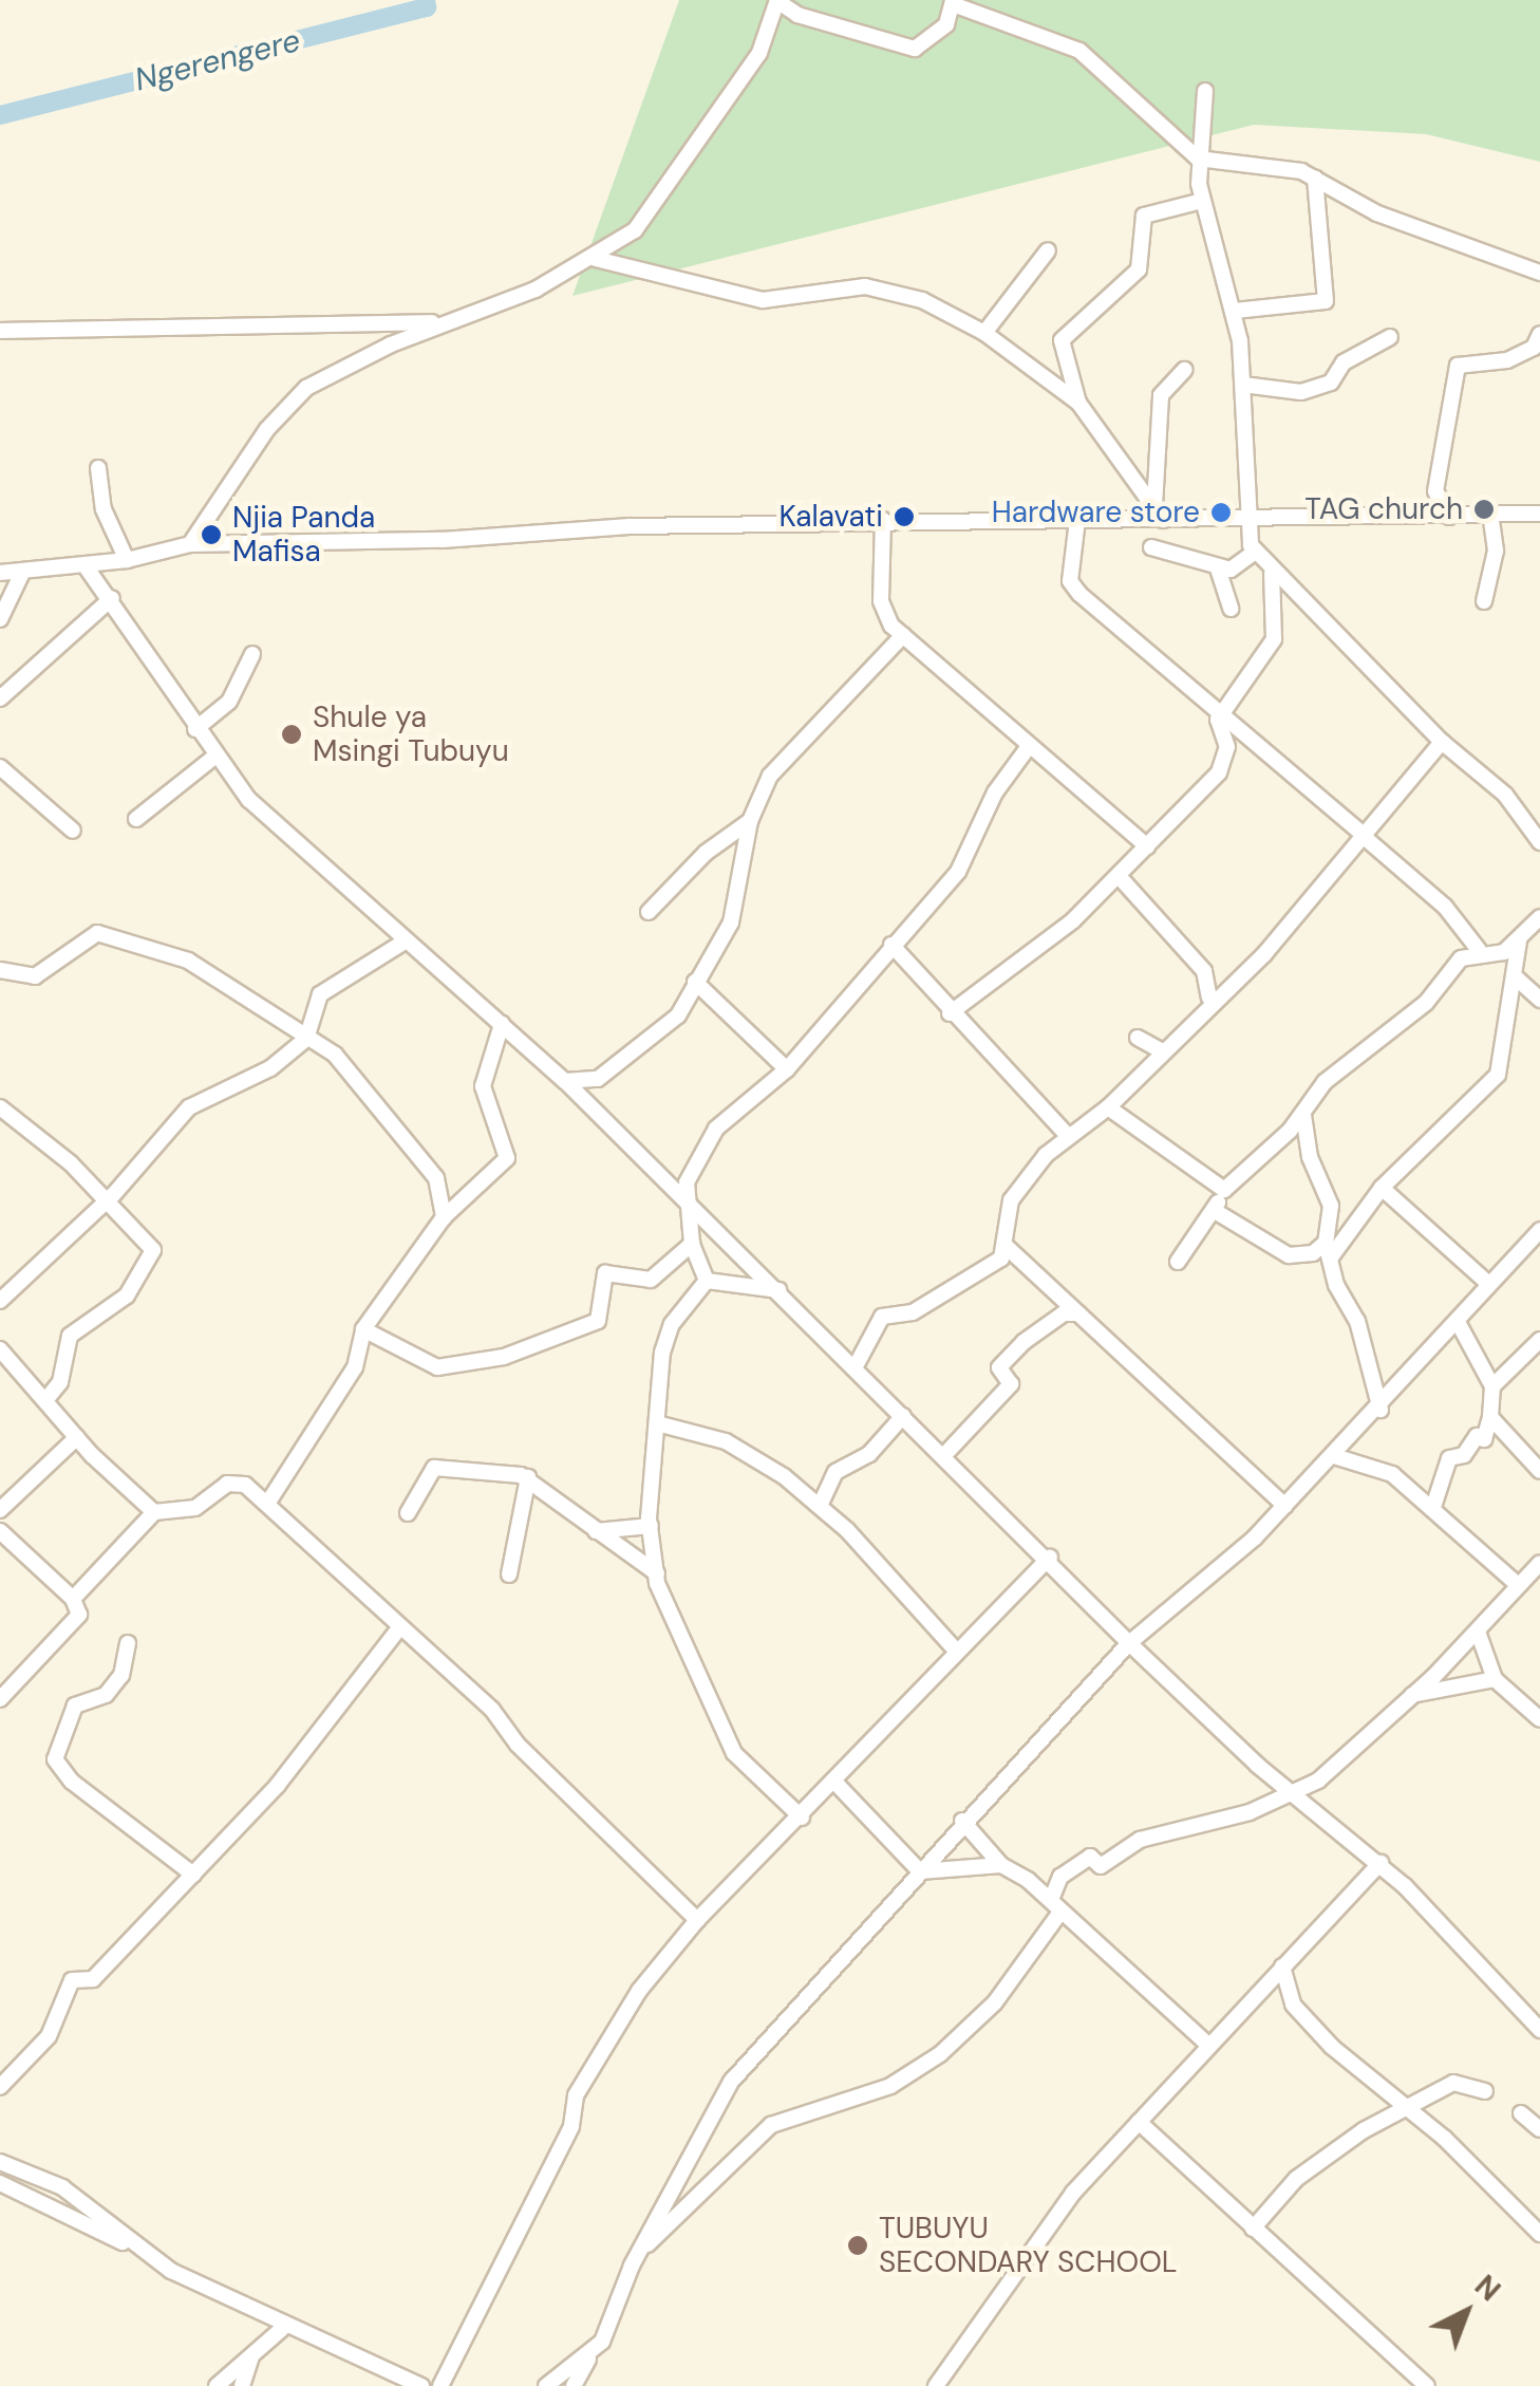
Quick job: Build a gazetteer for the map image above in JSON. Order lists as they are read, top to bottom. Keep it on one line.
{"water":["Ngerengere"],"places":["TAG church","Hardware store","Kalavati","Njia Panda Mafisa","Shule ya Msingi Tubuyu","TUBUYU SECONDARY SCHOOL"],"north":"top right"}
